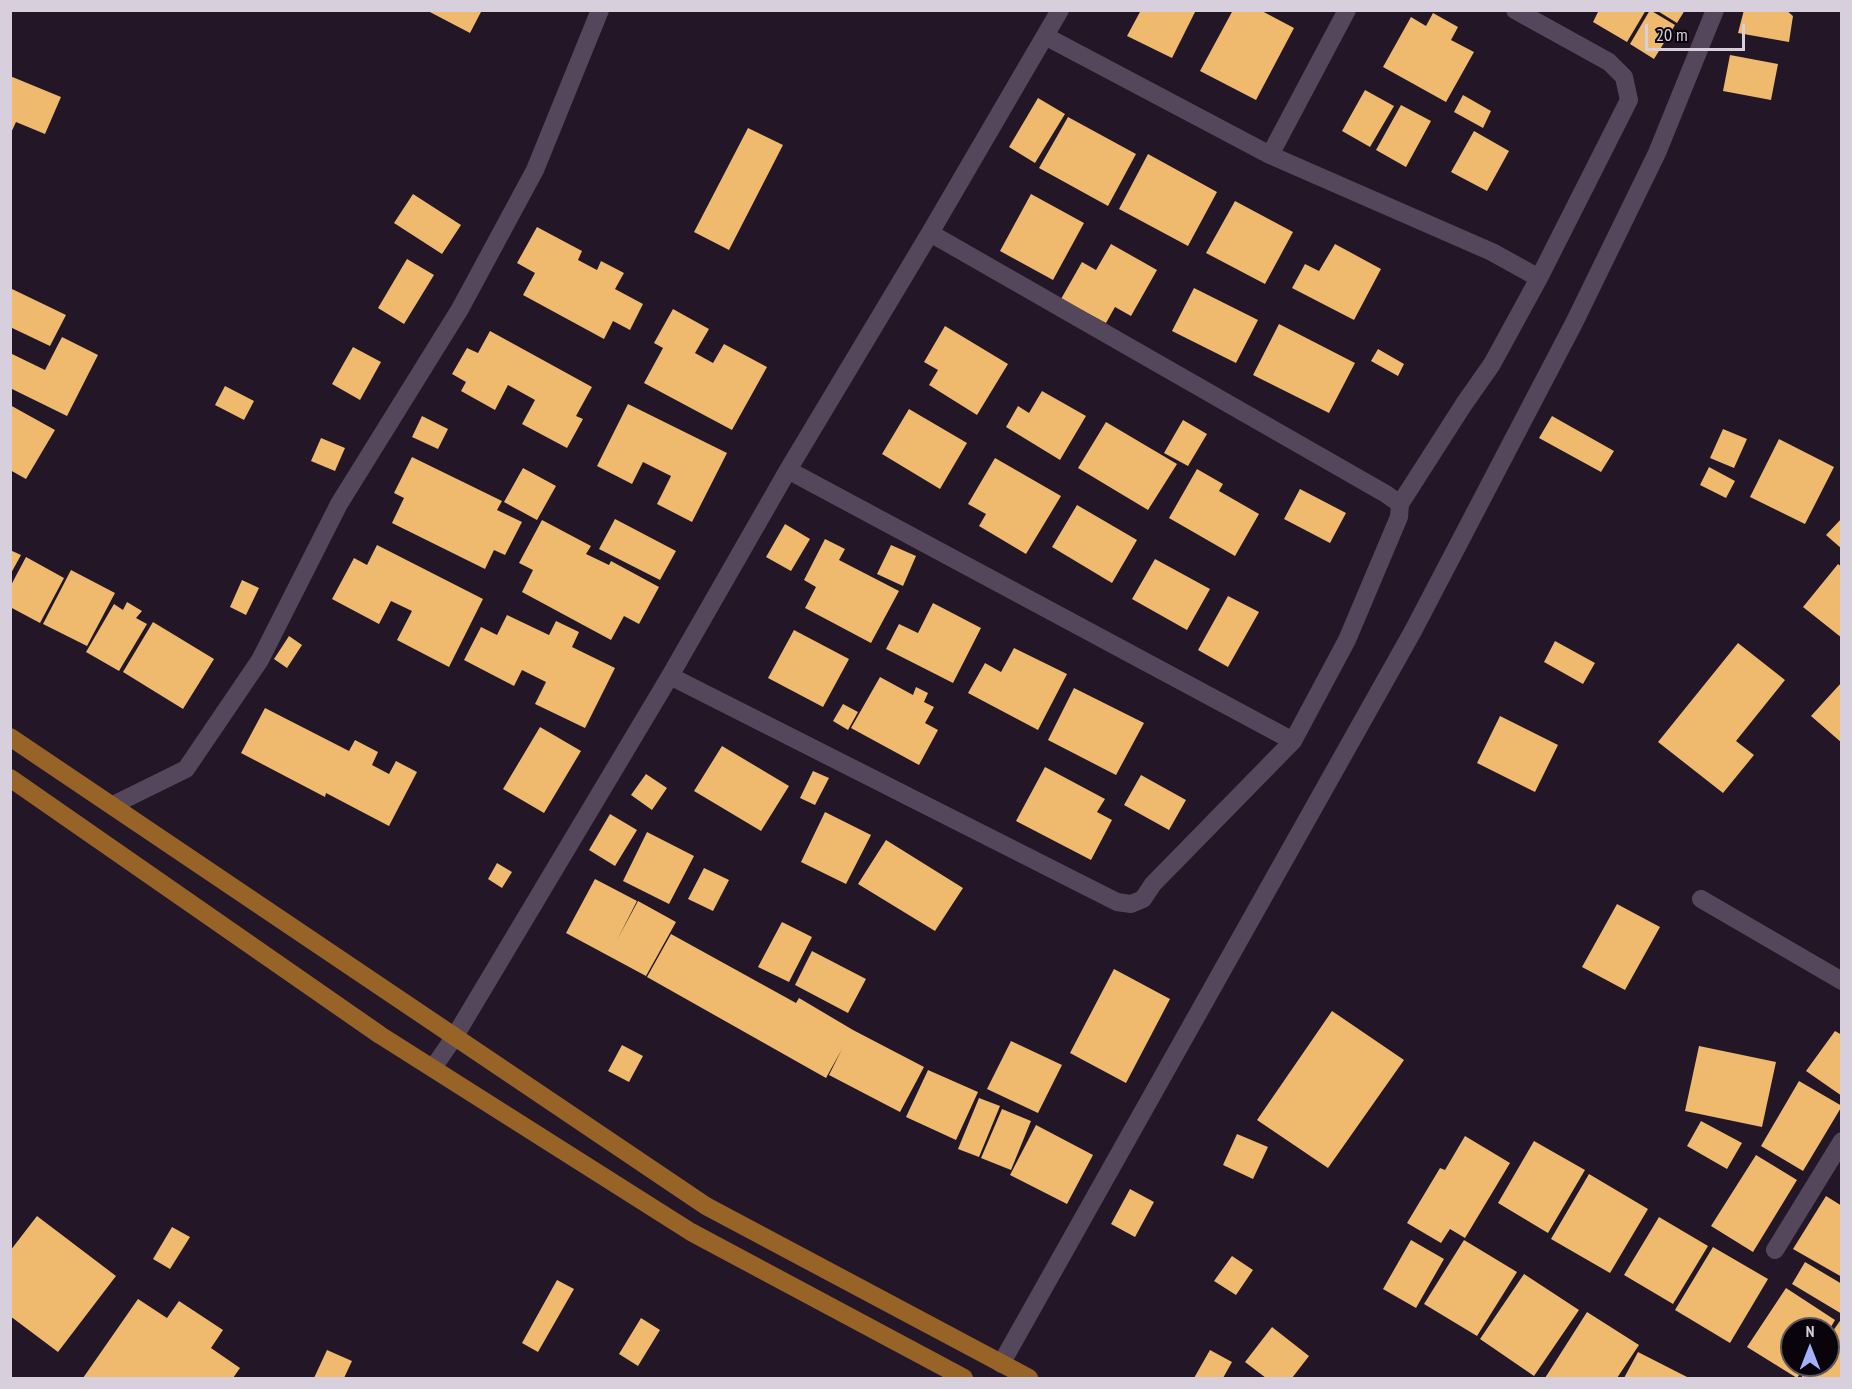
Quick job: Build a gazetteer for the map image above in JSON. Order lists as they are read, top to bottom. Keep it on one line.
{"scale_bar":"20 m","north":"top"}
